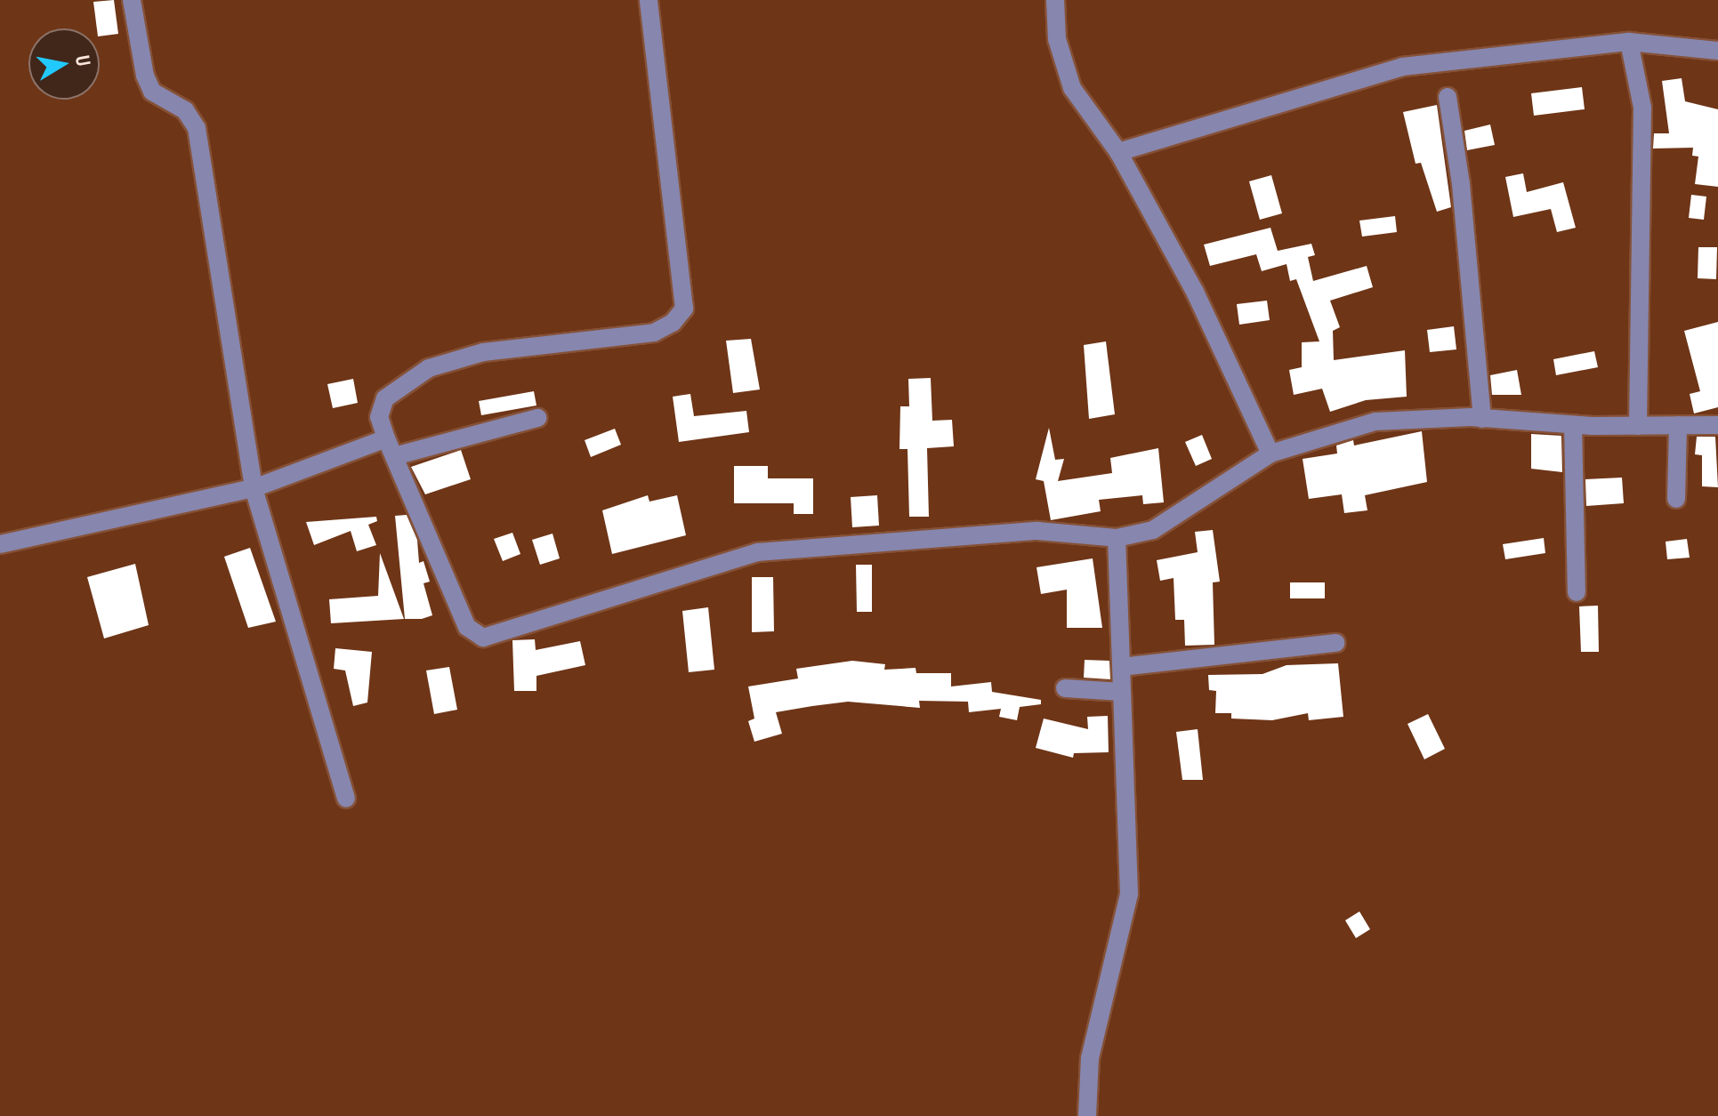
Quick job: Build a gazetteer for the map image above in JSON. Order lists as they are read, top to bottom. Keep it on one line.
{"north":"right"}
